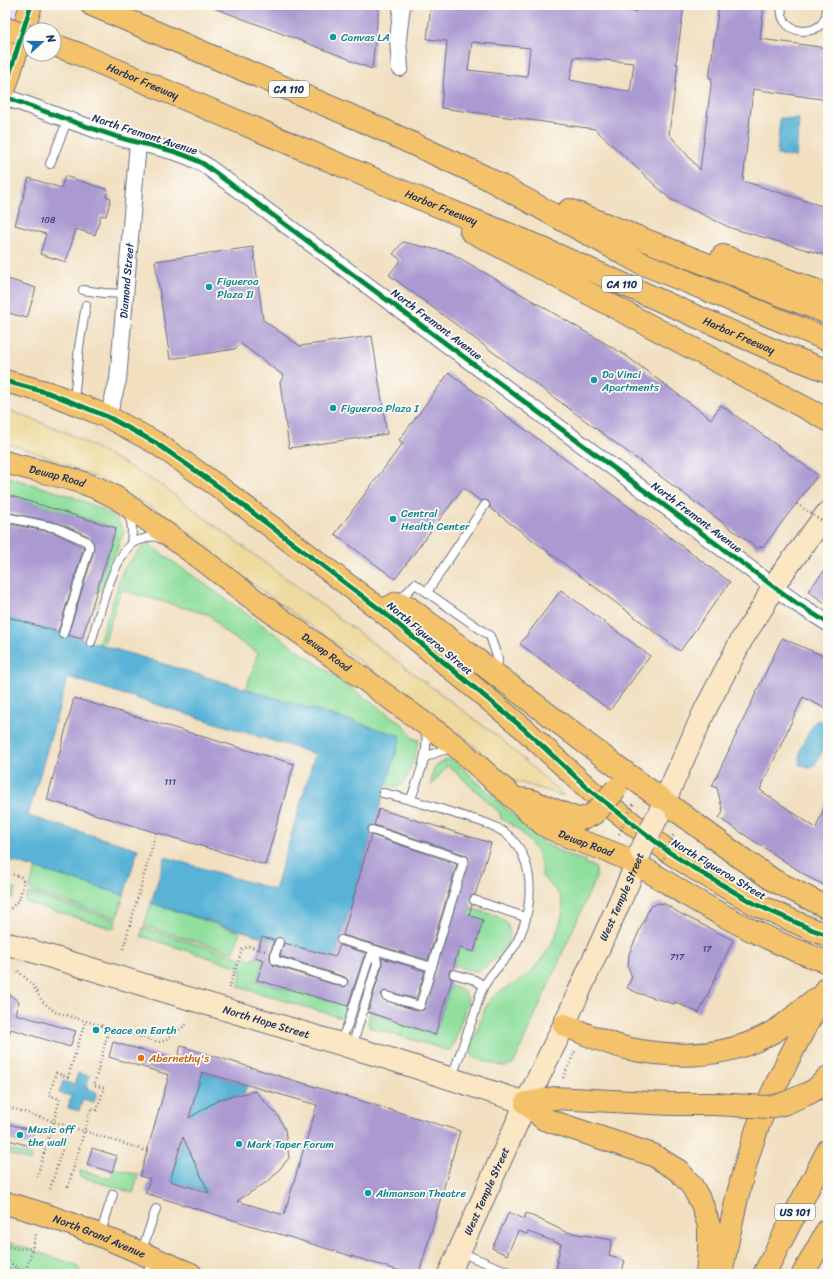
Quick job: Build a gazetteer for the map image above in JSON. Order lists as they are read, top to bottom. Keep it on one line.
{"streets":{"main road":["Harbor Freeway","CA 110","Dewap Road","North Figueroa Street","West Temple Street","North Hope Street","US 101","North Grand Avenue"],"street":["North Fremont Avenue","Diamond Street"]},"crossings":[["North Fremont Avenue","Diamond Street"],["North Fremont Avenue","West Temple Street"],["Diamond Street","North Figueroa Street"],["Dewap Road","West Temple Street"],["West Temple Street","North Hope Street"]],"places":["Canvas LA","Figueroa Plaza II","Da Vinci Apartments","Figueroa Plaza I","Central Health Center","Peace on Earth","Abernethy's","Music off the wall","Mark Taper Forum","Ahmanson Theatre"],"house_numbers":["108","111","17","717"],"north":"right"}
